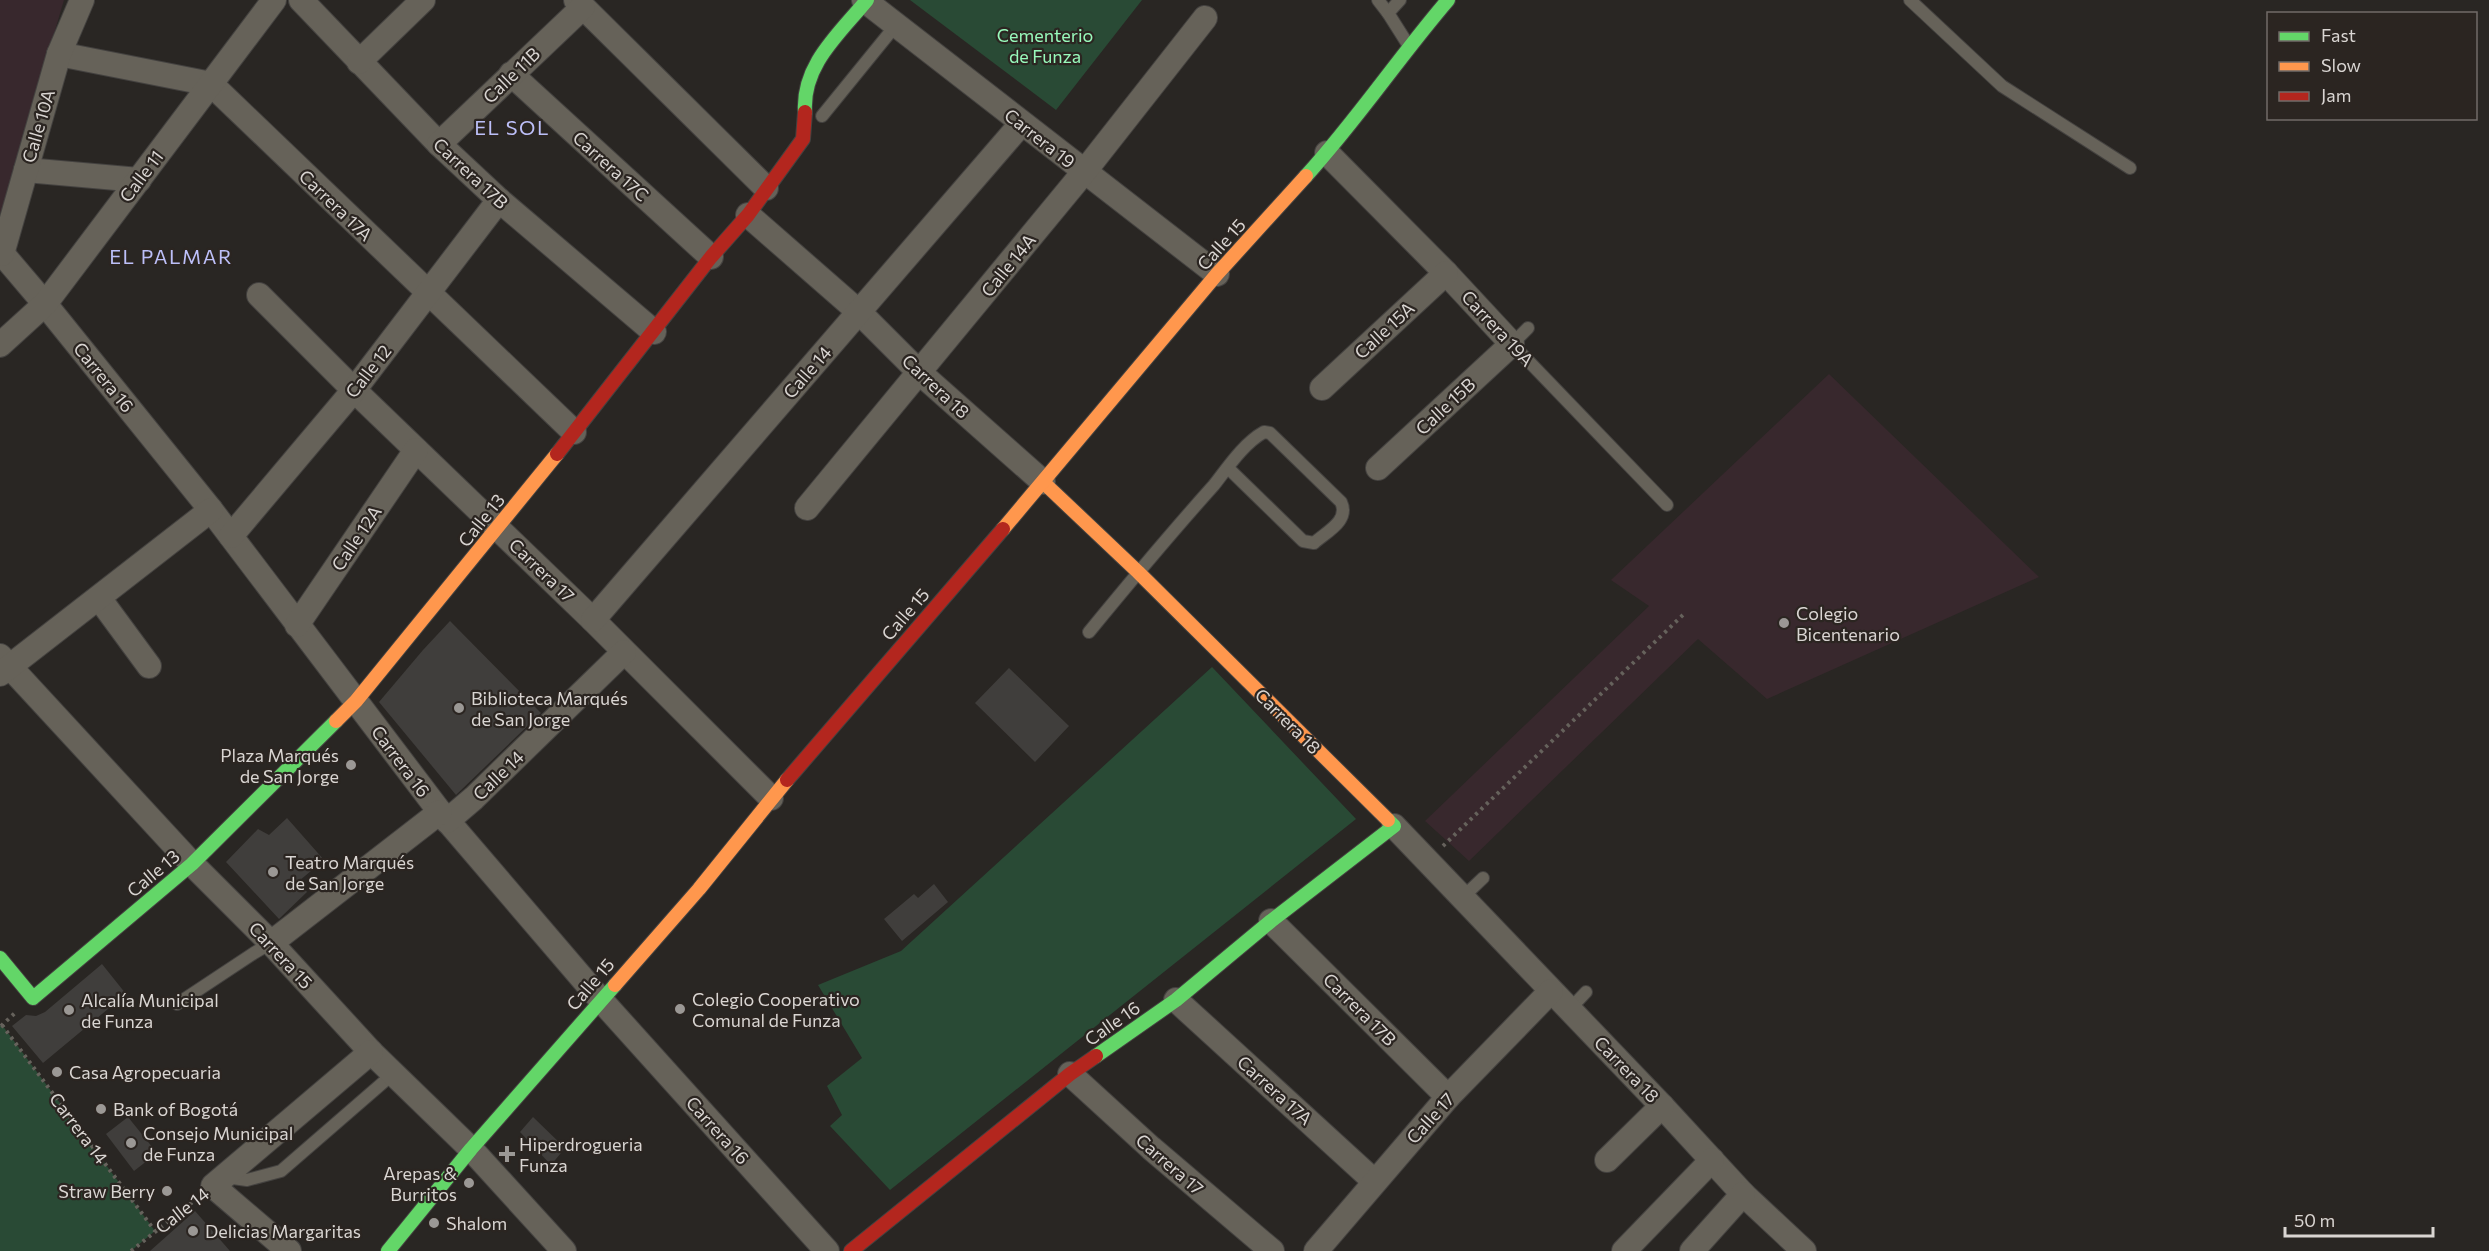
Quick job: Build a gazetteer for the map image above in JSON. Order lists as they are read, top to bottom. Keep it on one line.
{"streets":{"street":["Calle 11B","Calle 10A","Carrera 19","Carrera 17C","Carrera 17B","Calle 11","Carrera 17A","Calle 15","Calle 14A","Carrera 19A","Calle 15A","Calle 12","Calle 14","Carrera 16","Carrera 18","Calle 15B","Calle 13","Calle 12A","Carrera 17","Carrera 15","Calle 16","Calle 17"],"path":["Carrera 14"]},"crossings":[["Calle 11B","Carrera 17C"],["Calle 11B","Carrera 17B"],["Calle 10A","Carrera 16"],["Carrera 19","Calle 15"],["Carrera 19","Calle 14A"],["Carrera 19","Calle 14"],["Carrera 19","Calle 13"],["Carrera 17C","Calle 13"],["Carrera 17B","Calle 12"],["Carrera 17B","Calle 13"],["Carrera 17B","Calle 16"],["Carrera 17B","Calle 17"],["Calle 11","Carrera 17A"],["Calle 11","Carrera 16"],["Carrera 17A","Calle 12"],["Carrera 17A","Calle 13"],["Carrera 17A","Calle 16"],["Carrera 17A","Calle 17"],["Calle 15","Carrera 19A"],["Calle 15","Carrera 16"],["Calle 15","Carrera 18"],["Calle 15","Carrera 17"],["Calle 15","Carrera 15"],["Calle 14A","Carrera 18"],["Carrera 19A","Calle 15A"],["Carrera 19A","Calle 15B"],["Calle 12","Carrera 16"],["Calle 12","Carrera 17"],["Calle 14","Carrera 16"],["Calle 14","Carrera 18"],["Calle 14","Carrera 17"],["Calle 14","Carrera 15"],["Calle 14","Carrera 14"],["Carrera 16","Calle 13"],["Carrera 16","Calle 12A"],["Carrera 18","Calle 13"],["Carrera 18","Calle 16"],["Carrera 18","Calle 17"],["Calle 13","Carrera 17"],["Calle 13","Carrera 15"],["Calle 12A","Carrera 17"],["Carrera 17","Calle 16"]],"districts":["EL SOL","EL PALMAR"],"parks":["Cementerio de Funza"],"places":{"other":["Colegio Bicentenario","Biblioteca Marqués de San Jorge","Plaza Marqués de San Jorge","Teatro Marqués de San Jorge","Colegio Cooperativo Comunal de Funza","Alcalía Municipal de Funza","Casa Agropecuaria","Bank of Bogotá","Consejo Municipal de Funza","Arepas & Burritos","Straw Berry","Shalom","Delicias Margaritas"],"health":["Hiperdrogueria Funza"]},"legend":["Fast","Slow","Jam"],"scale_bar":"50 m"}
